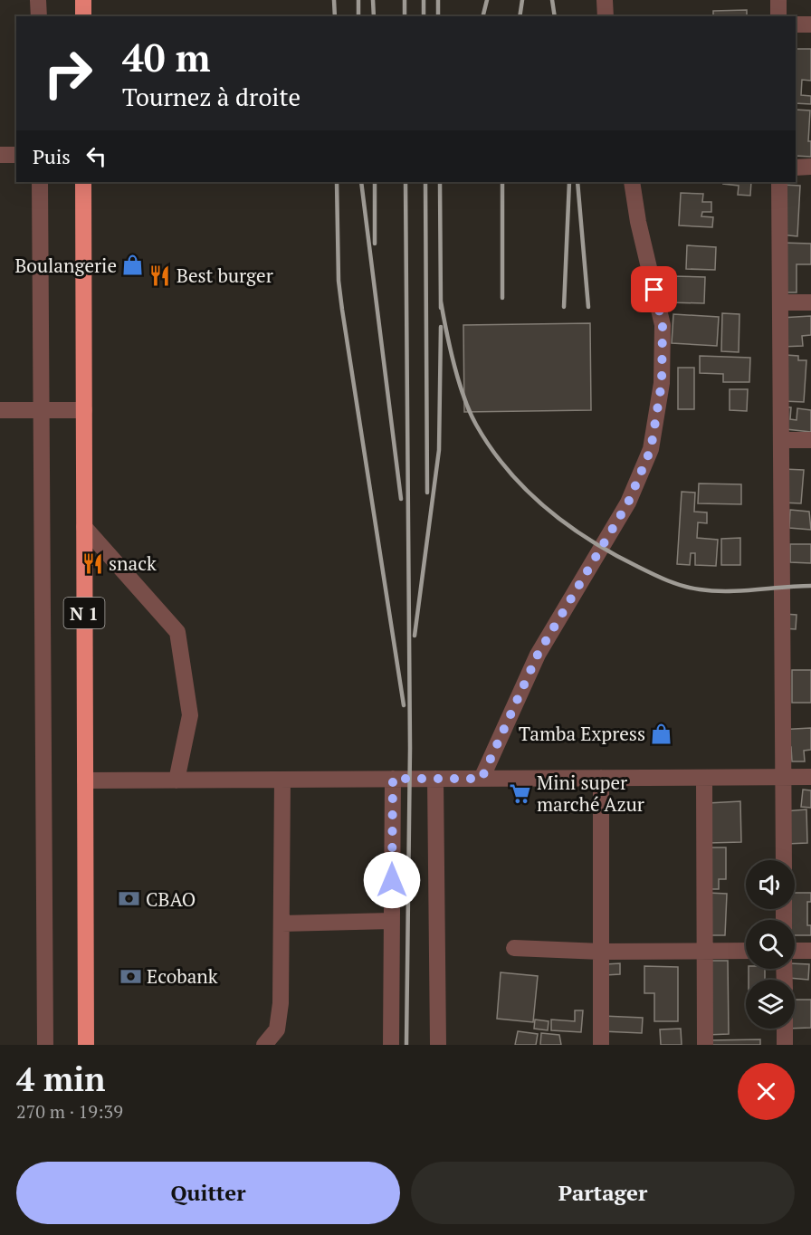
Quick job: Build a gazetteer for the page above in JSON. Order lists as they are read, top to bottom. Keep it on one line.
{"streets":{"highway":["N 1"]},"places":{"shop":["Boulangerie","Tamba Express"],"restaurant":["Best burger","snack"],"supermarket":["Mini super marché Azur"],"bank":["CBAO","Ecobank"]},"page":{"turn":["40 m","Tournez à droite"],"then":"Puis","heading":["4 min","270 m · 19:39"],"buttons":["Quitter","Partager"]}}
